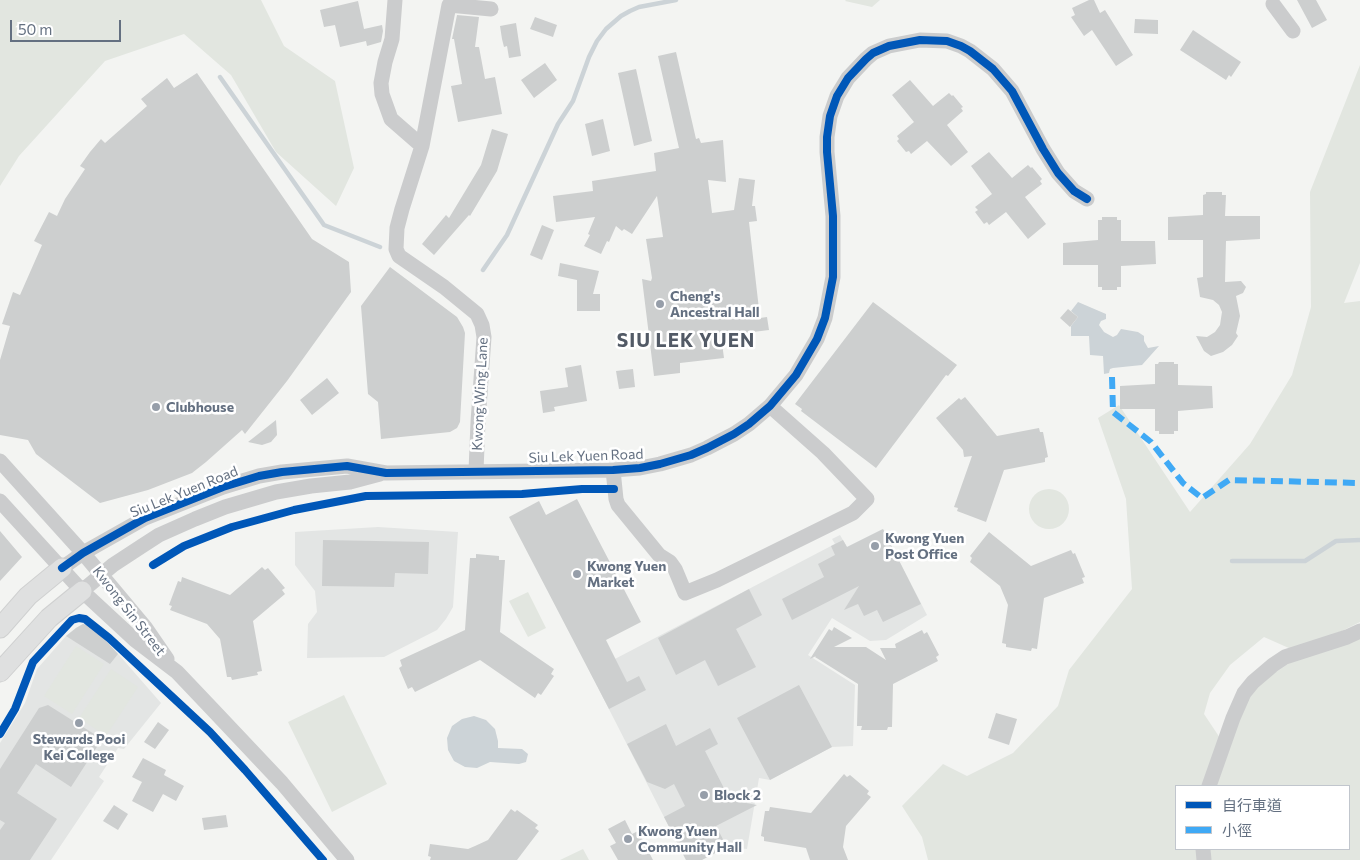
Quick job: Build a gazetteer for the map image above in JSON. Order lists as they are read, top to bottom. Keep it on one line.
{"streets":{"main road":["Siu Lek Yuen Road"],"street":["Kwong Wing Lane","Kwong Sin Street"]},"crossings":[["Kwong Wing Lane","Siu Lek Yuen Road"],["Siu Lek Yuen Road","Kwong Sin Street"]],"districts":["SIU LEK YUEN"],"places":["Cheng's Ancestral Hall","Clubhouse","Kwong Yuen Post Office","Kwong Yuen Market","Stewards Pooi Kei College","Block 2","Kwong Yuen Community Hall"],"legend":["自行車道","小徑"],"scale_bar":"50 m"}
